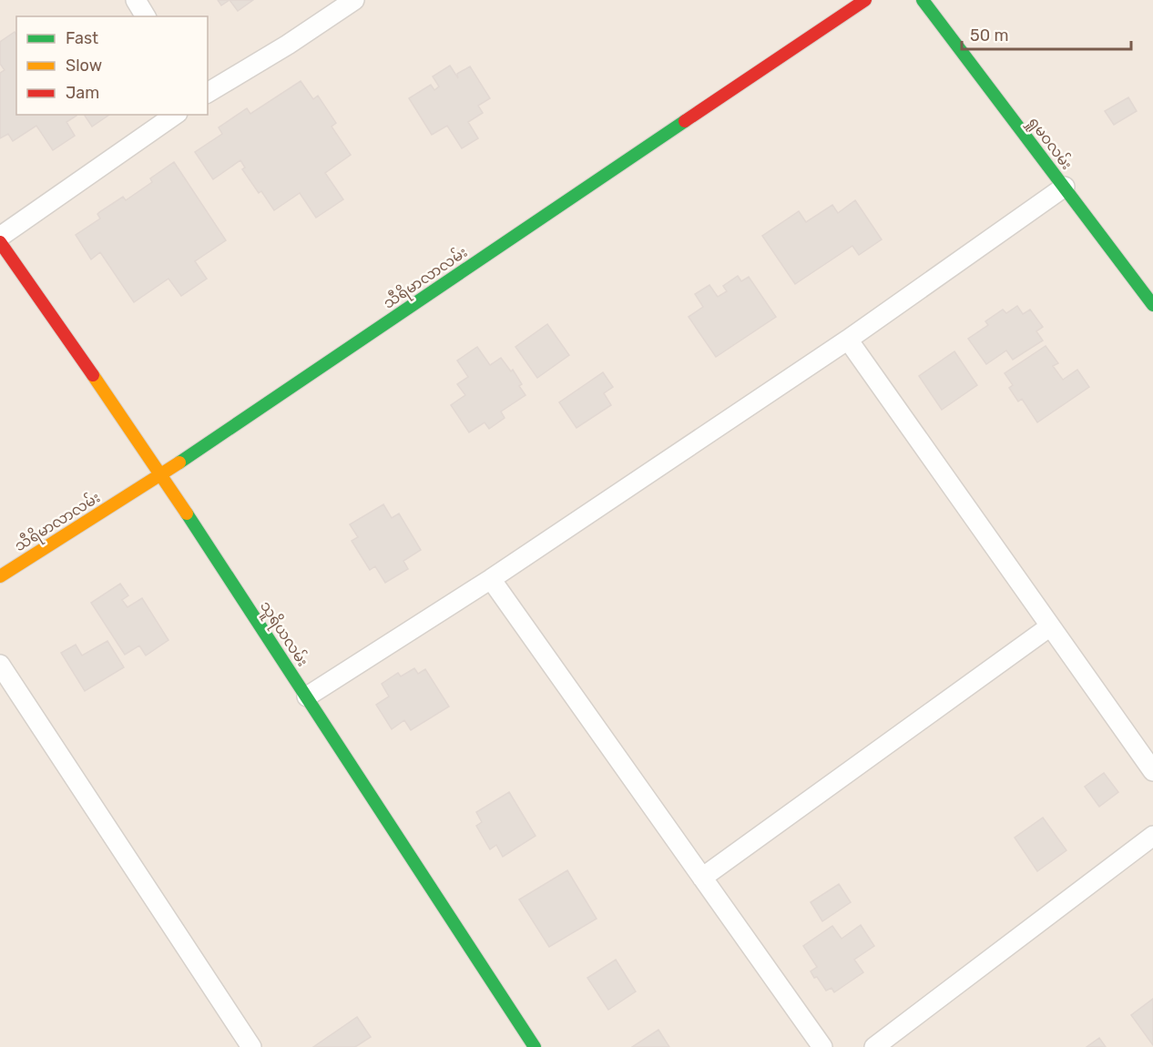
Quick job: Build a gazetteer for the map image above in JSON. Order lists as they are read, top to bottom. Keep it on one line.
{"streets":{"street":["ရှုမဝလမ်း","သီရိမာလာလမ်း","သူရိယလမ်း"]},"crossings":[["သီရိမာလာလမ်း","သူရိယလမ်း"]],"legend":["Fast","Slow","Jam"],"scale_bar":"50 m"}
